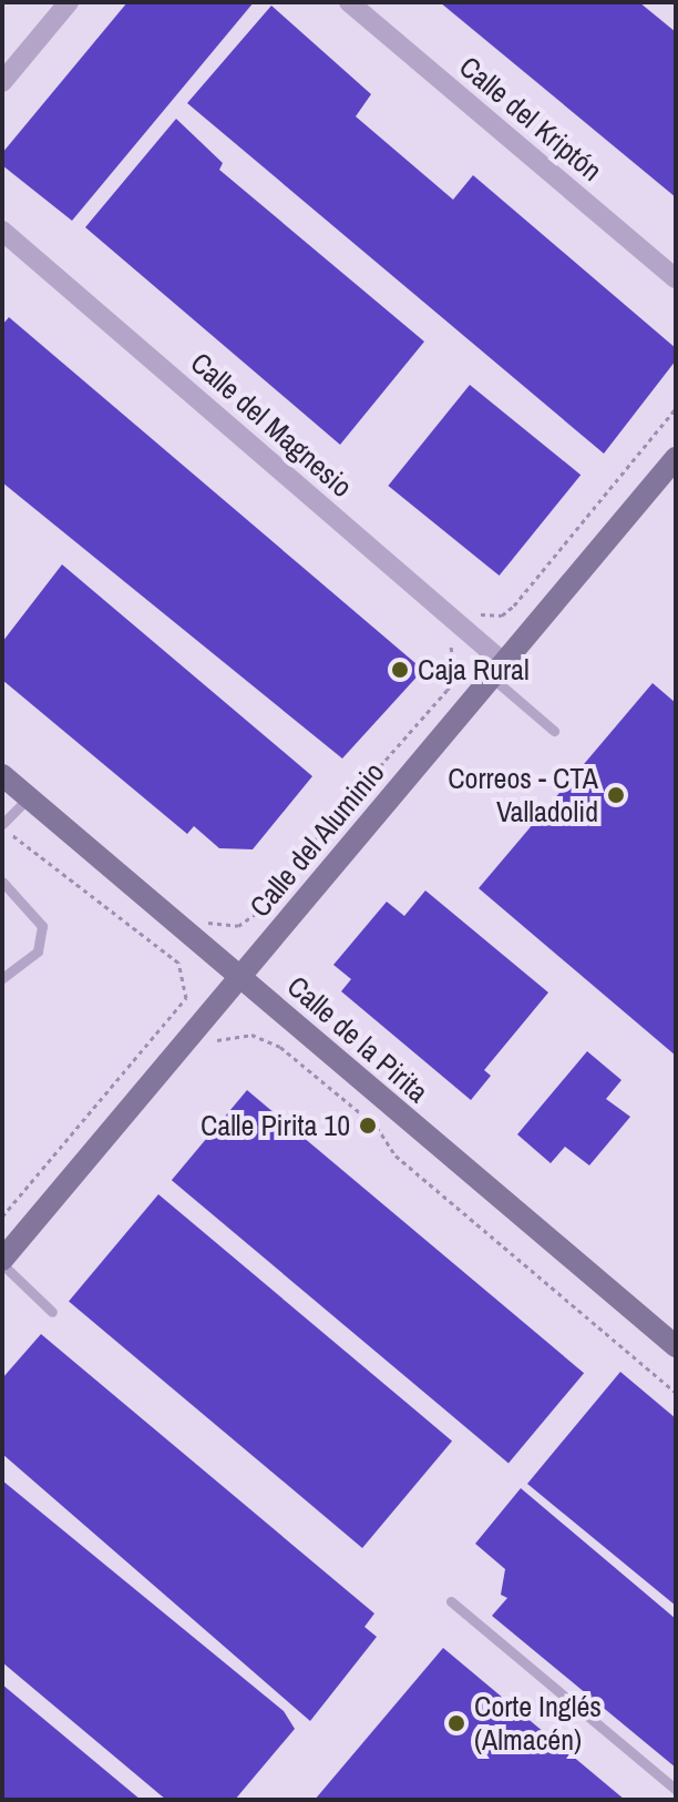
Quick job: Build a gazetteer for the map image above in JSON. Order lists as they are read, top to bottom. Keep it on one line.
{"streets":{"street":["Calle del Kriptón","Calle del Magnesio","Calle del Aluminio","Calle de la Pirita"]},"crossings":[["Calle del Magnesio","Calle del Aluminio"],["Calle del Aluminio","Calle de la Pirita"]],"places":["Caja Rural","Correos - CTA Valladolid","Calle Pirita 10","Corte Inglés (Almacén)"]}
